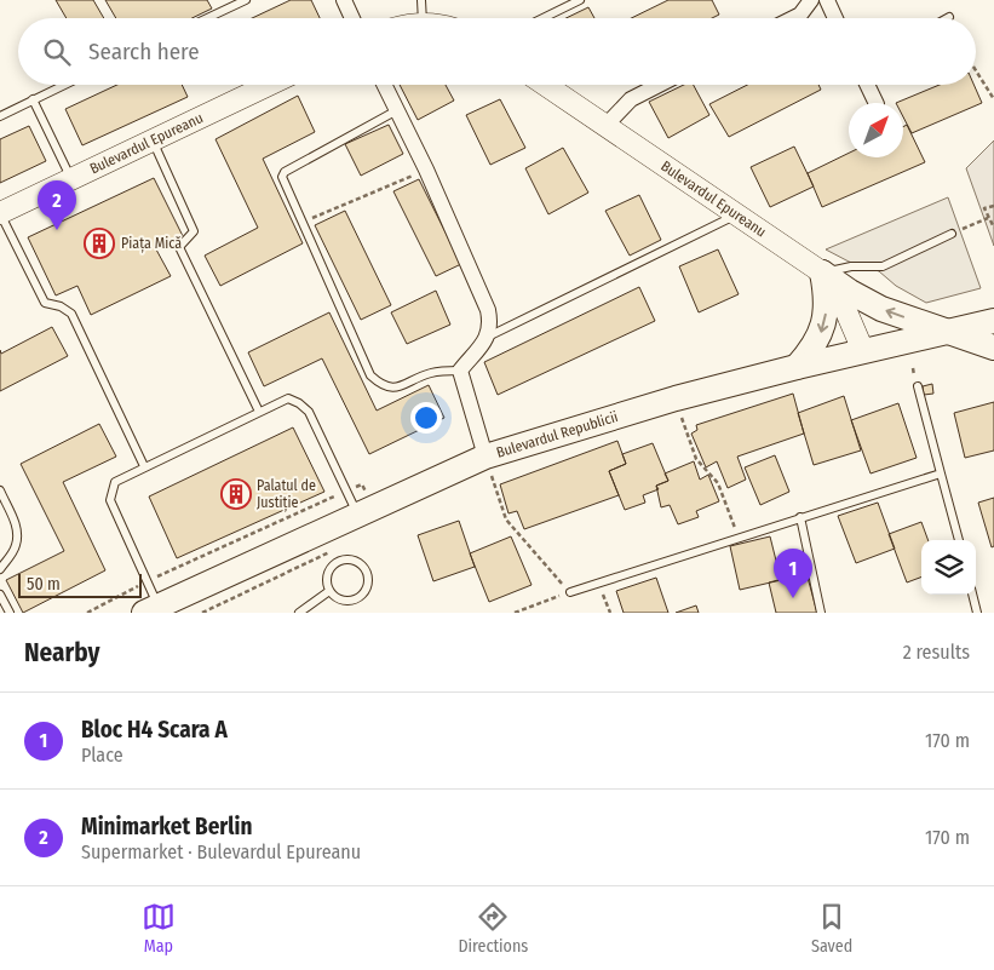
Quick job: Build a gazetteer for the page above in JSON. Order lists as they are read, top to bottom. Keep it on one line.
{"streets":{"main road":["Bulevardul Epureanu","Bulevardul Republicii"]},"crossings":[["Bulevardul Epureanu","Bulevardul Republicii"]],"places":{"building":["Piața Mică","Palatul de Justiție"]},"scale_bar":"50 m","north":"top right","page":{"search":"Search here","pins":["2","1"],"scale":"50 m","heading":["Nearby","2 results"],"list":[{"mark":"1","name":"Bloc H4 Scara A","note":"Place","value":"170 m"},{"mark":"2","name":"Minimarket Berlin","note":"Supermarket · Bulevardul Epureanu","value":"170 m"}],"nav":["Map","Directions","Saved"]}}
